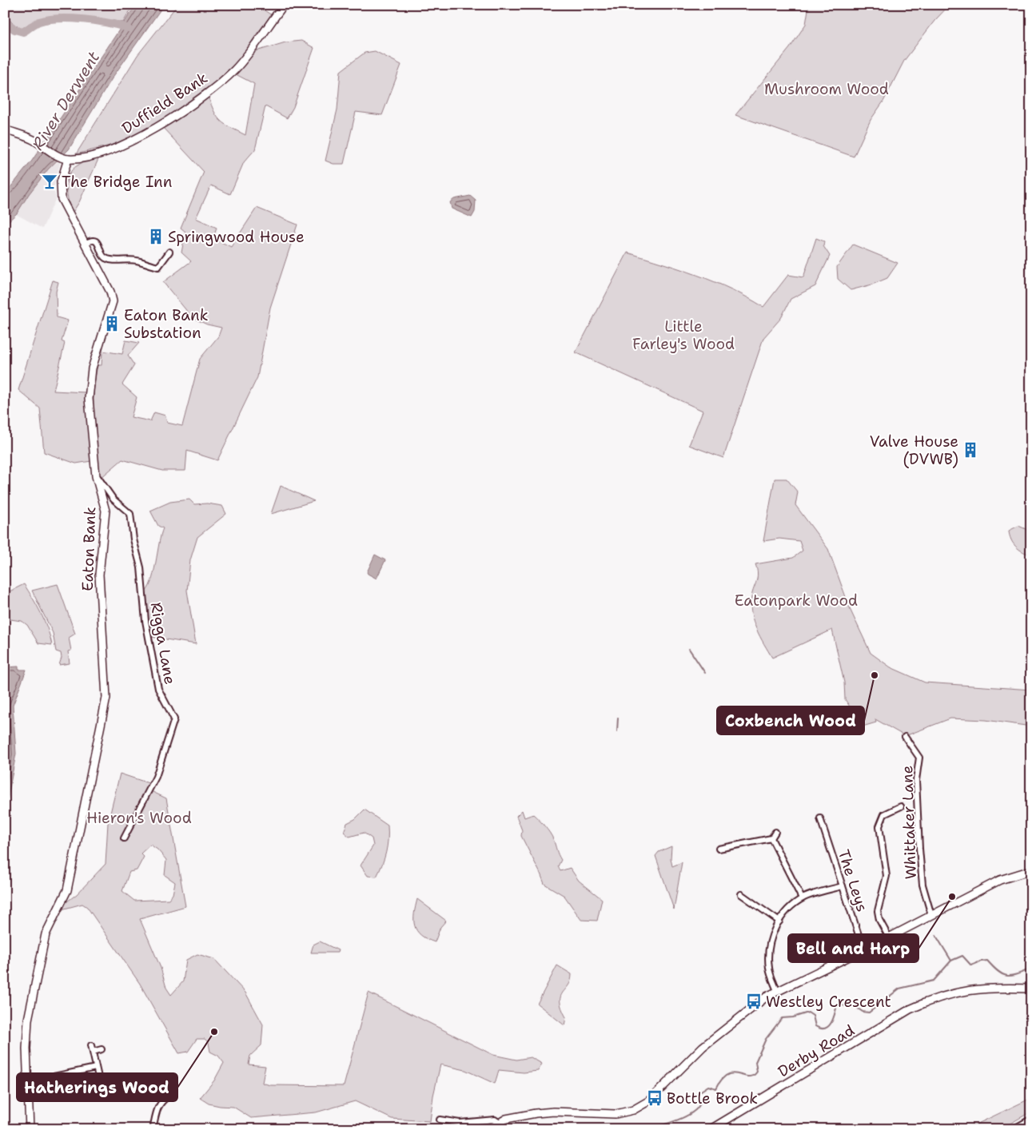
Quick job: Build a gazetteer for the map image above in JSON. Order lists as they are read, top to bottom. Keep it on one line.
{"streets":{"street":["Duffield Bank","Eaton Bank","Rigga Lane","Whittaker Lane","The Leys","Derby Road"]},"crossings":[["Eaton Bank","Rigga Lane"]],"water":["River Derwent"],"parks":["Mushroom Wood","Little Farley's Wood","Eatonpark Wood","Hieron's Wood"],"places":{"bar":["The Bridge Inn"],"building":["Springwood House","Eaton Bank Substation","Valve House (DVWB)"],"other":["Coxbench Wood","Bell and Harp","Hatherings Wood"],"bus stop":["Westley Crescent","Bottle Brook"]}}
